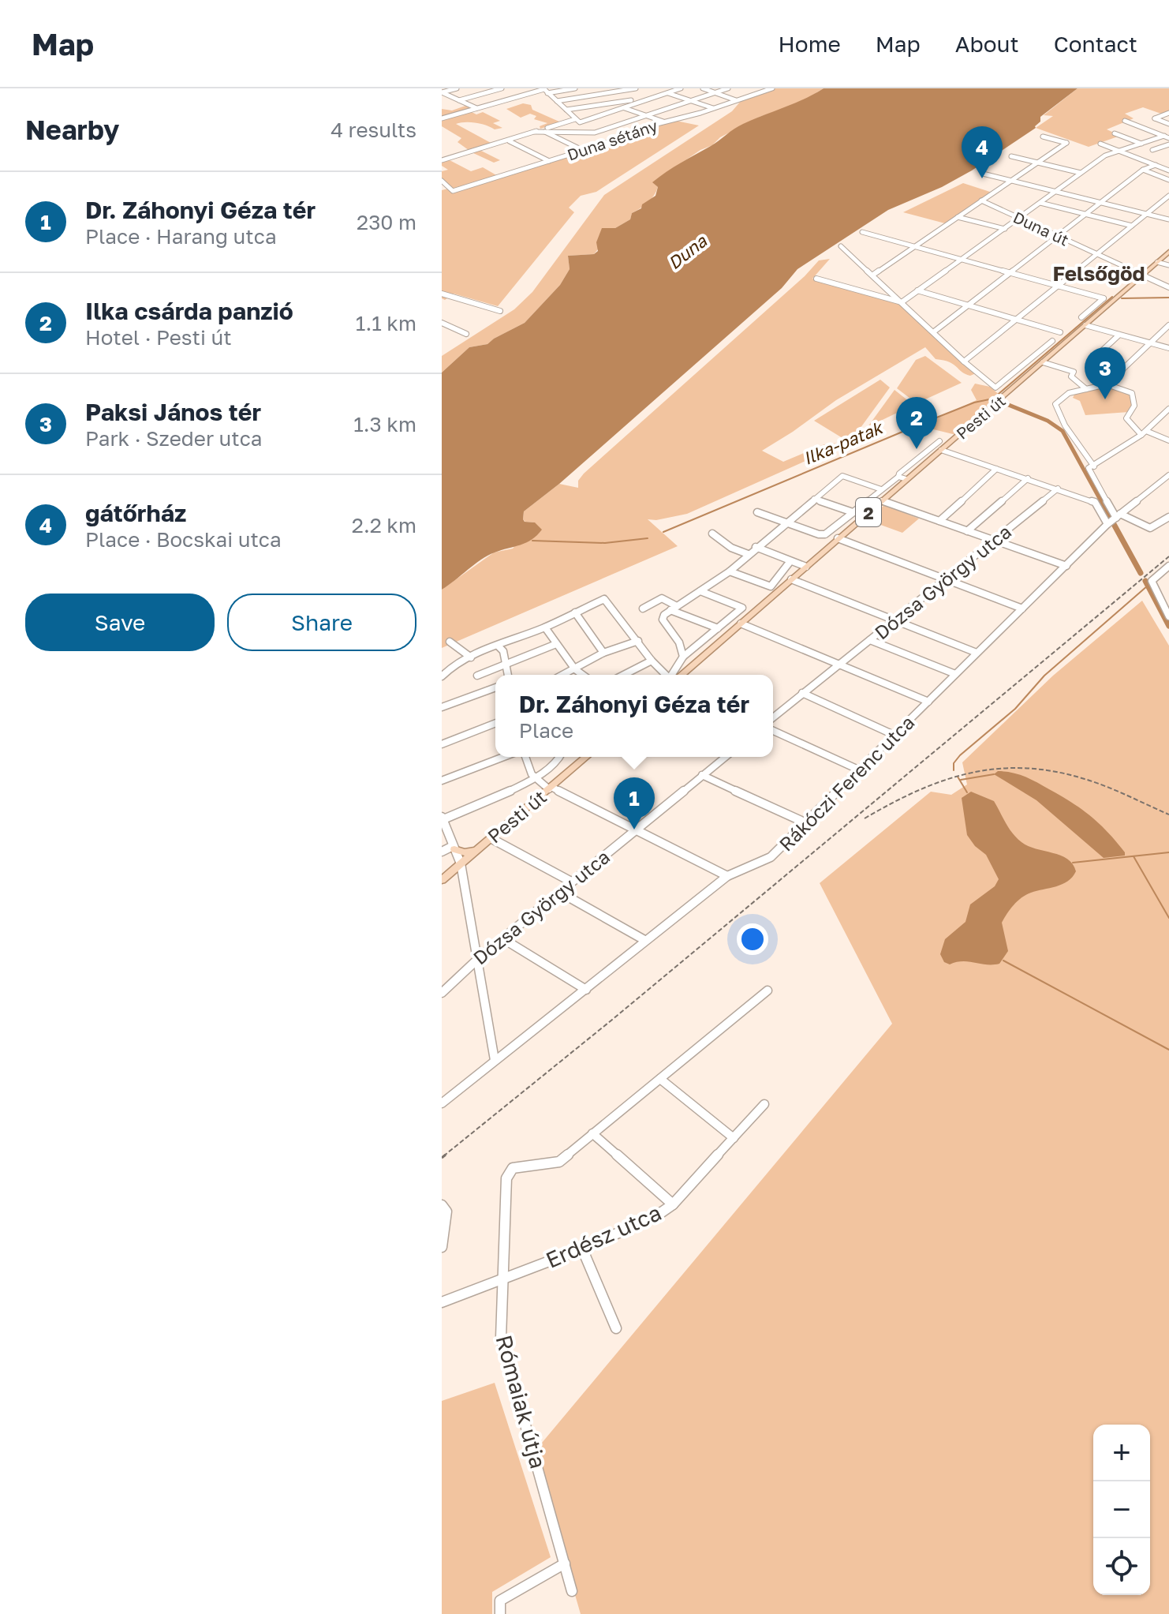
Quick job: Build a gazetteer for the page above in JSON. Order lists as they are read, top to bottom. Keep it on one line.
{"streets":{"main road":["Pesti út","2"],"street":["Duna sétány","Duna út","Dózsa György utca","Rákóczi Ferenc utca","Erdész utca","Rómaiak útja"]},"crossings":[["Duna út","Pesti út"],["Erdész utca","Rómaiak útja"]],"districts":["Felsőgöd"],"water":["Duna","Ilka-patak"],"page":{"header":"Map","nav":["Home","Map","About","Contact"],"heading":["Nearby","4 results"],"pins":["4","3","2","1"],"list":[{"mark":"1","name":"Dr. Záhonyi Géza tér","note":"Place · Harang utca","value":"230 m"},{"mark":"2","name":"Ilka csárda panzió","note":"Hotel · Pesti út","value":"1.1 km"},{"mark":"3","name":"Paksi János tér","note":"Park · Szeder utca","value":"1.3 km"},{"mark":"4","name":"gátőrház","note":"Place · Bocskai utca","value":"2.2 km"}],"buttons":["Save","Share"],"popup":["Dr. Záhonyi Géza tér","Place"],"map_buttons":["+","−"]}}
